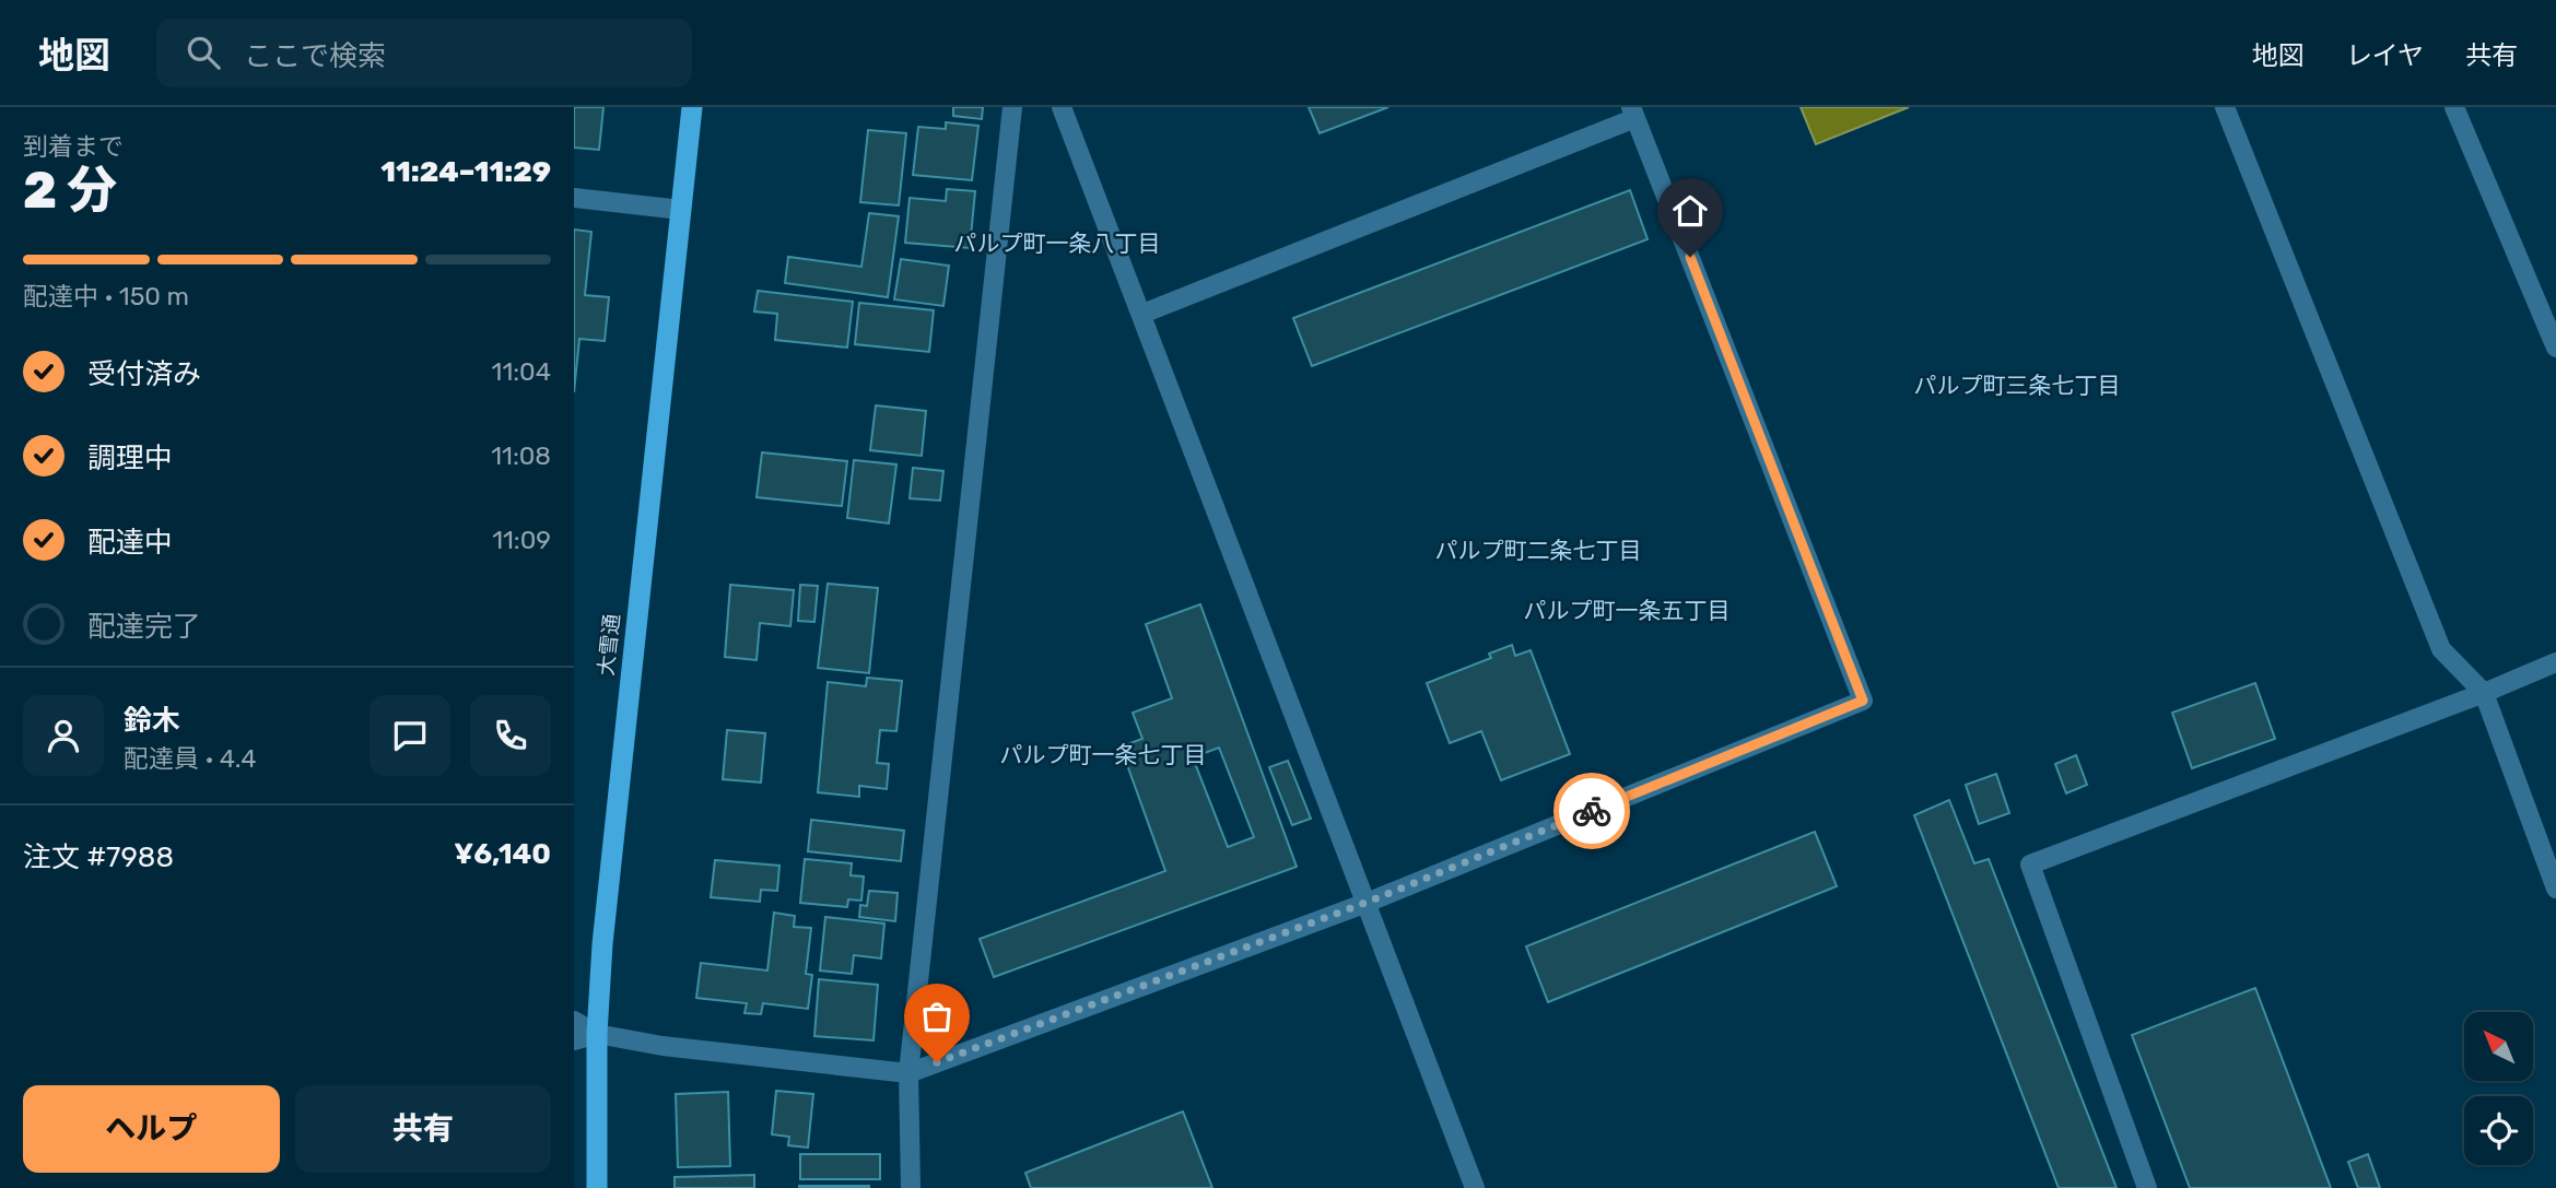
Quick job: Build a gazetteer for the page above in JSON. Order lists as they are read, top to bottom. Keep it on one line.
{"streets":{"highway":["大雪通"]},"districts":["パルプ町一条八丁目","パルプ町三条七丁目","パルプ町二条七丁目","パルプ町一条五丁目","パルプ町一条七丁目"],"north":"top left","page":{"header":"地図","search":"ここで検索","nav":["地図","レイヤ","共有"],"heading":["2 分","到着まで","11:24–11:29"],"panel":["鈴木","配達員 · 4.4","注文 #7988","¥6,140"],"bar":"配達中 · 150 m","list":[["受付済み","11:04"],["調理中","11:08"],["配達中","11:09"],"配達完了"],"buttons":["ヘルプ","共有"]}}
